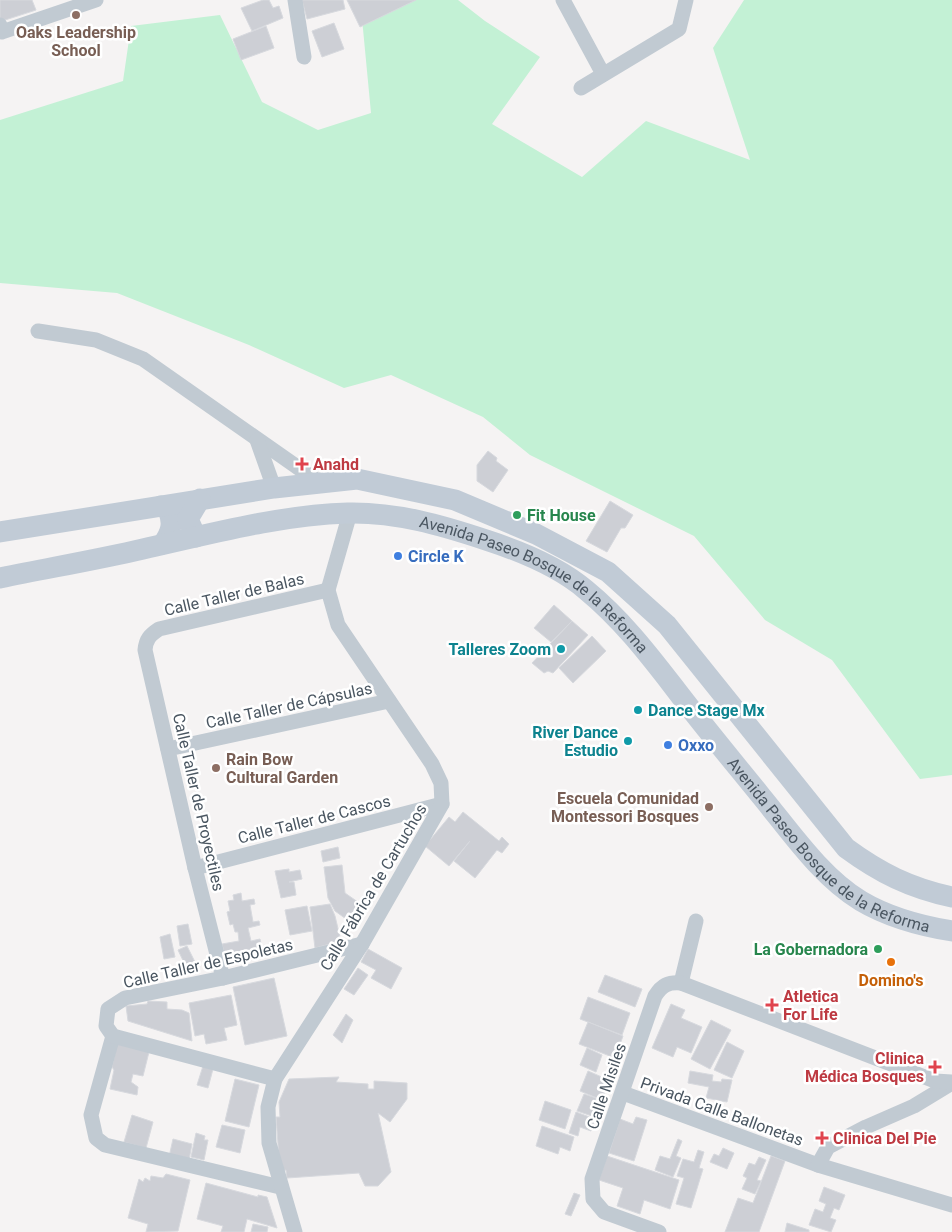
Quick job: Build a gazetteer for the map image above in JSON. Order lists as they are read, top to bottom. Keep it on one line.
{"streets":{"main road":["Avenida Paseo Bosque de la Reforma"],"street":["Calle Taller de Balas","Calle Taller de Cápsulas","Calle Taller de Proyectiles","Calle Taller de Cascos","Calle Fábrica de Cartuchos","Calle Taller de Espoletas","Calle Misiles","Privada Calle Ballonetas"]},"crossings":[["Calle Taller de Balas","Calle Taller de Proyectiles"],["Calle Taller de Balas","Calle Fábrica de Cartuchos"],["Calle Taller de Cápsulas","Calle Taller de Proyectiles"],["Calle Taller de Cápsulas","Calle Fábrica de Cartuchos"],["Calle Taller de Proyectiles","Calle Taller de Cascos"],["Calle Taller de Proyectiles","Calle Taller de Espoletas"],["Calle Taller de Cascos","Calle Fábrica de Cartuchos"],["Calle Fábrica de Cartuchos","Calle Taller de Espoletas"],["Calle Misiles","Privada Calle Ballonetas"]],"places":{"other":["Oaks Leadership School","Fit House","Circle K","Talleres Zoom","Dance Stage Mx","River Dance Estudio","Oxxo","Rain Bow Cultural Garden","Escuela Comunidad Montessori Bosques","La Gobernadora","Domino's"],"health":["Anahd","Atletica For Life","Clinica Médica Bosques","Clinica Del Pie"]}}
